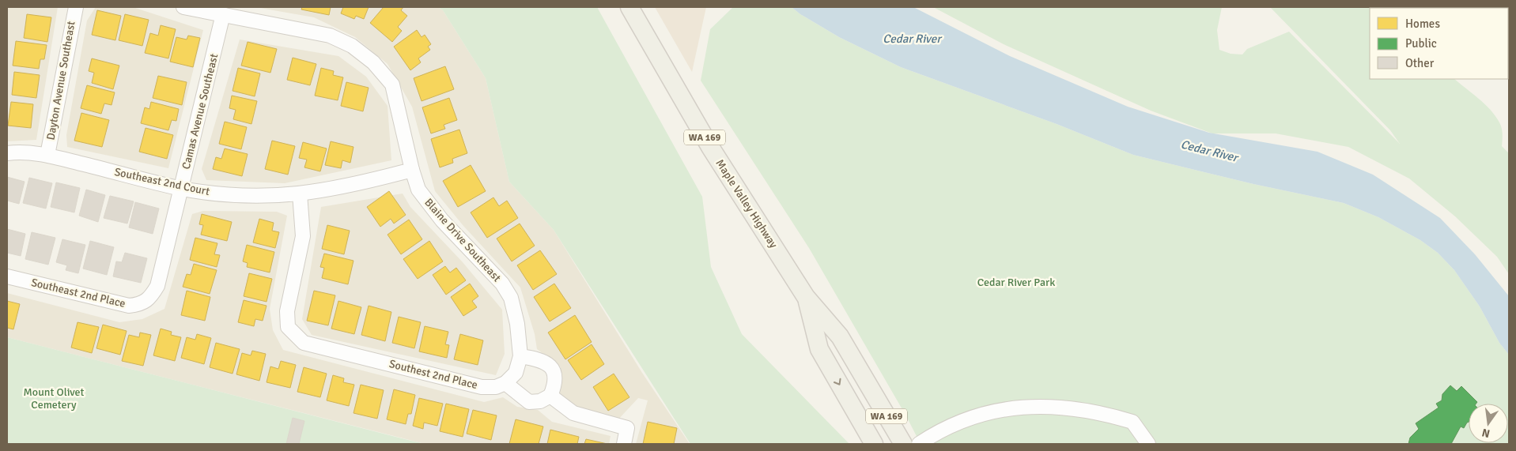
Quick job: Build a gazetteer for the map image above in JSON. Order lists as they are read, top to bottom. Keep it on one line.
{"streets":{"main road":["WA 169","Maple Valley Highway"],"street":["Dayton Avenue Southeast","Camas Avenue Southeast","Southeast 2nd Court","Blaine Drive Southeast","Southeast 2nd Place","Southest 2nd Place"]},"crossings":[["Dayton Avenue Southeast","Southeast 2nd Court"],["Camas Avenue Southeast","Southeast 2nd Court"],["Camas Avenue Southeast","Blaine Drive Southeast"],["Camas Avenue Southeast","Southeast 2nd Place"],["Southeast 2nd Court","Blaine Drive Southeast"],["Southeast 2nd Court","Southest 2nd Place"],["Blaine Drive Southeast","Southest 2nd Place"]],"water":["Cedar River"],"parks":["Cedar River Park","Mount Olivet Cemetery"],"legend":["Homes","Public","Other"],"north":"bottom"}
